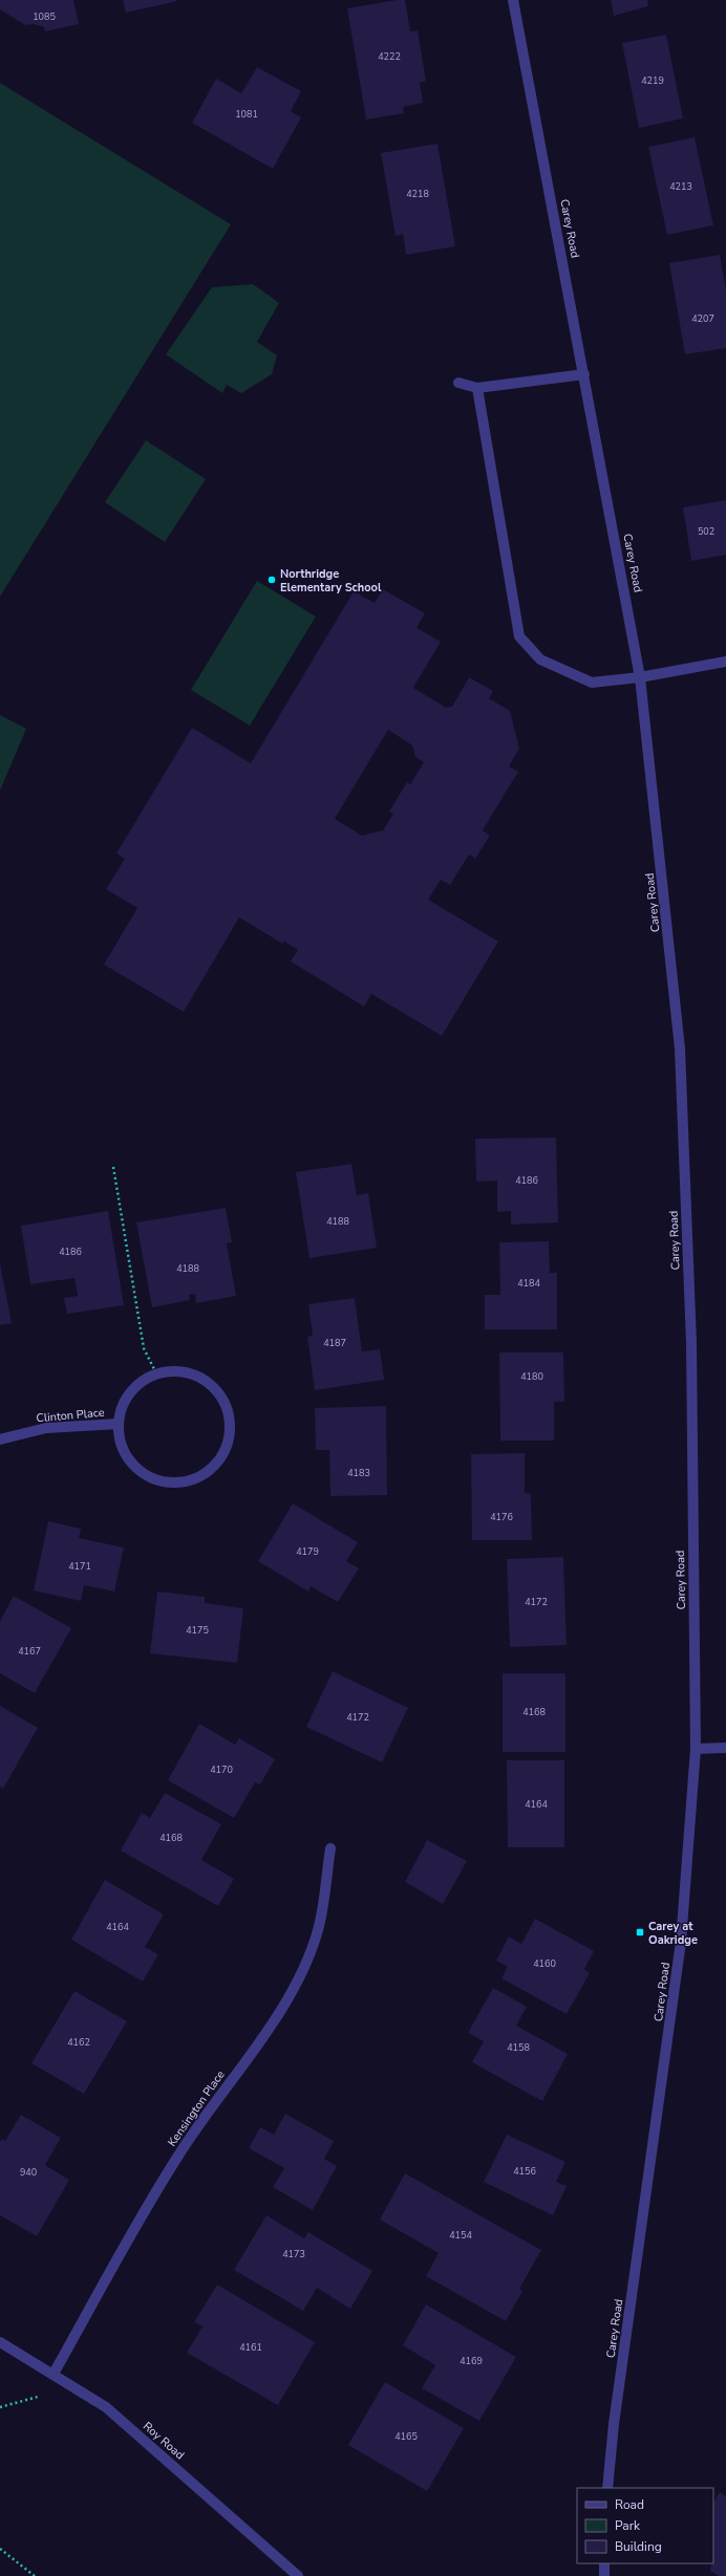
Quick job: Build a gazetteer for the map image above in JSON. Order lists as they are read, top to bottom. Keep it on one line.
{"streets":{"street":["Carey Road","Clinton Place","Kensington Place","Roy Road"]},"crossings":[["Kensington Place","Roy Road"]],"places":{"other":["Northridge Elementary School"],"transit":["Carey at Oakridge"]},"house_numbers":["1085","4222","4219","1081","4213","4218","4207","502","4186","4188","4186","4188","4184","4187","4180","4183","4176","4179","4171","4172","4175","4167","4168","4172","4170","4164","4168","4164","4160","4162","4158","4156","940","4154","4173","4161","4169","4165"],"legend":["Road","Park","Building"]}
